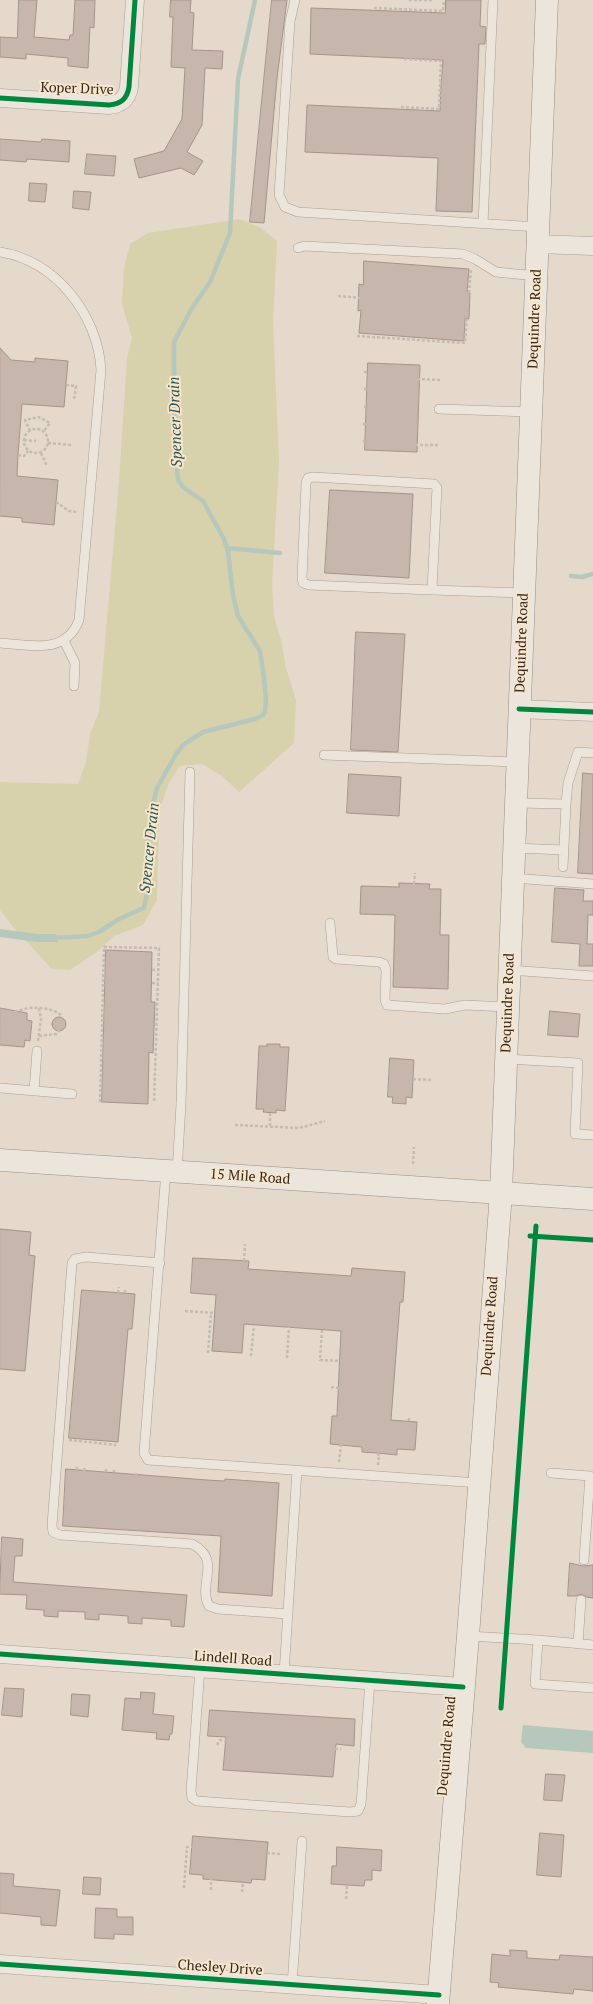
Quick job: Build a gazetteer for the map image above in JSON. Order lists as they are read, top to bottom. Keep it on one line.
{"streets":{"main road":["Dequindre Road","15 Mile Road"],"street":["Koper Drive","Lindell Road","Chesley Drive"]},"crossings":[["Dequindre Road","15 Mile Road"],["Dequindre Road","Lindell Road"],["Dequindre Road","Chesley Drive"]],"water":["Spencer Drain"]}
